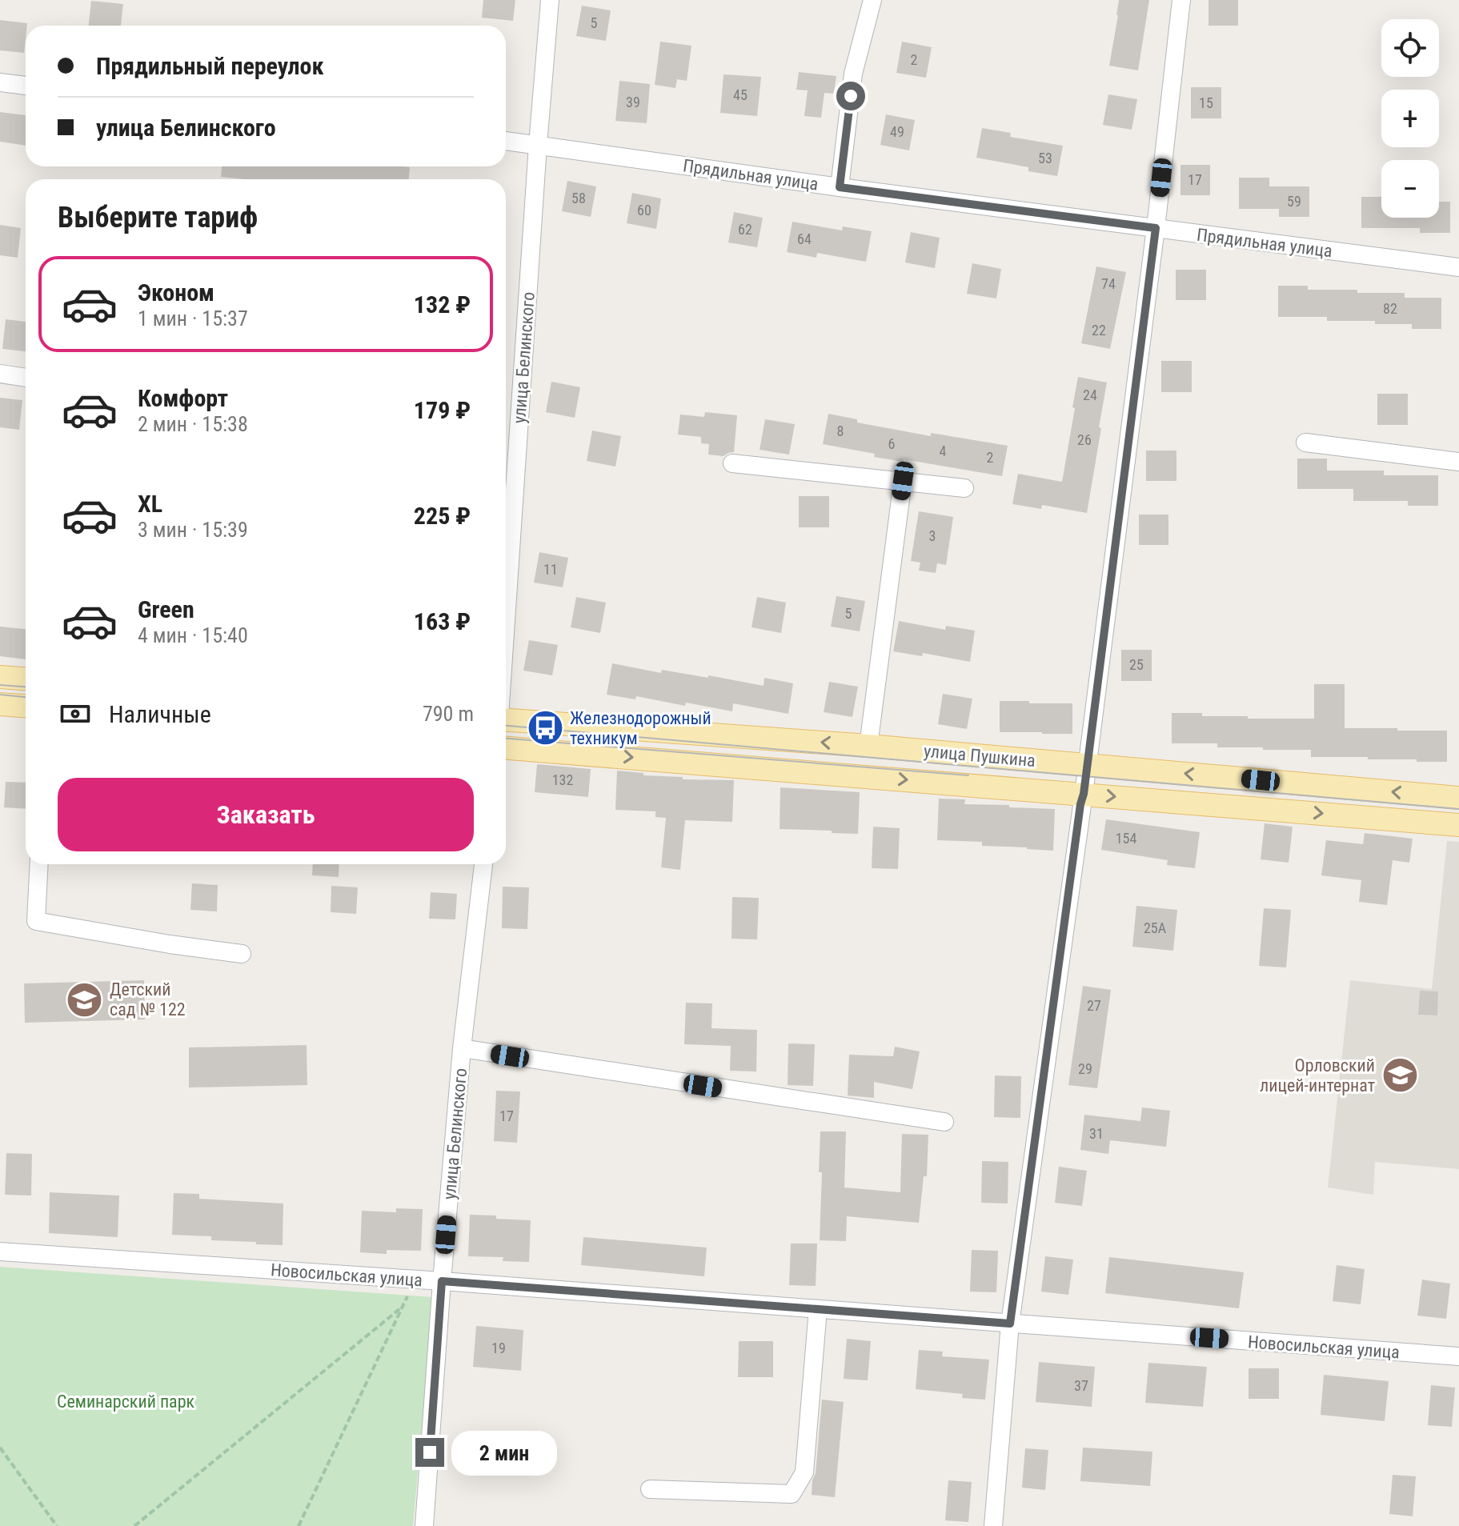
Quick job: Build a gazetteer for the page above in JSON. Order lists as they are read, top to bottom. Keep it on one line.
{"streets":{"main road":["улица Пушкина"],"street":["Прядильная улица","улица Белинского","Новосильская улица"]},"crossings":[["Прядильная улица","улица Белинского"],["улица Белинского","Новосильская улица"]],"parks":["Семинарский парк"],"places":{"bus stop":["Железнодорожный техникум"],"school or university":["Детский сад № 122","Орловский лицей-интернат"]},"house_numbers":["5","2","45","39","15","49","53","17","58","59","60","62","64","74","82","22","24","8","26","6","4","2","3","11","5","25","132","154","25А","27","29","17","31","19","37"],"page":{"map_buttons":["+","−"],"banner":["Прядильный переулок","улица Белинского"],"heading":"Выберите тариф","list":[{"name":"Эконом","note":"1 мин · 15:37","value":"132 ₽"},{"name":"Комфорт","note":"2 мин · 15:38","value":"179 ₽"},{"name":"XL","note":"3 мин · 15:39","value":"225 ₽"},{"name":"Green","note":"4 мин · 15:40","value":"163 ₽"}],"pay":["Наличные","790 m"],"buttons":"Заказать","bubble":"2 мин"}}
